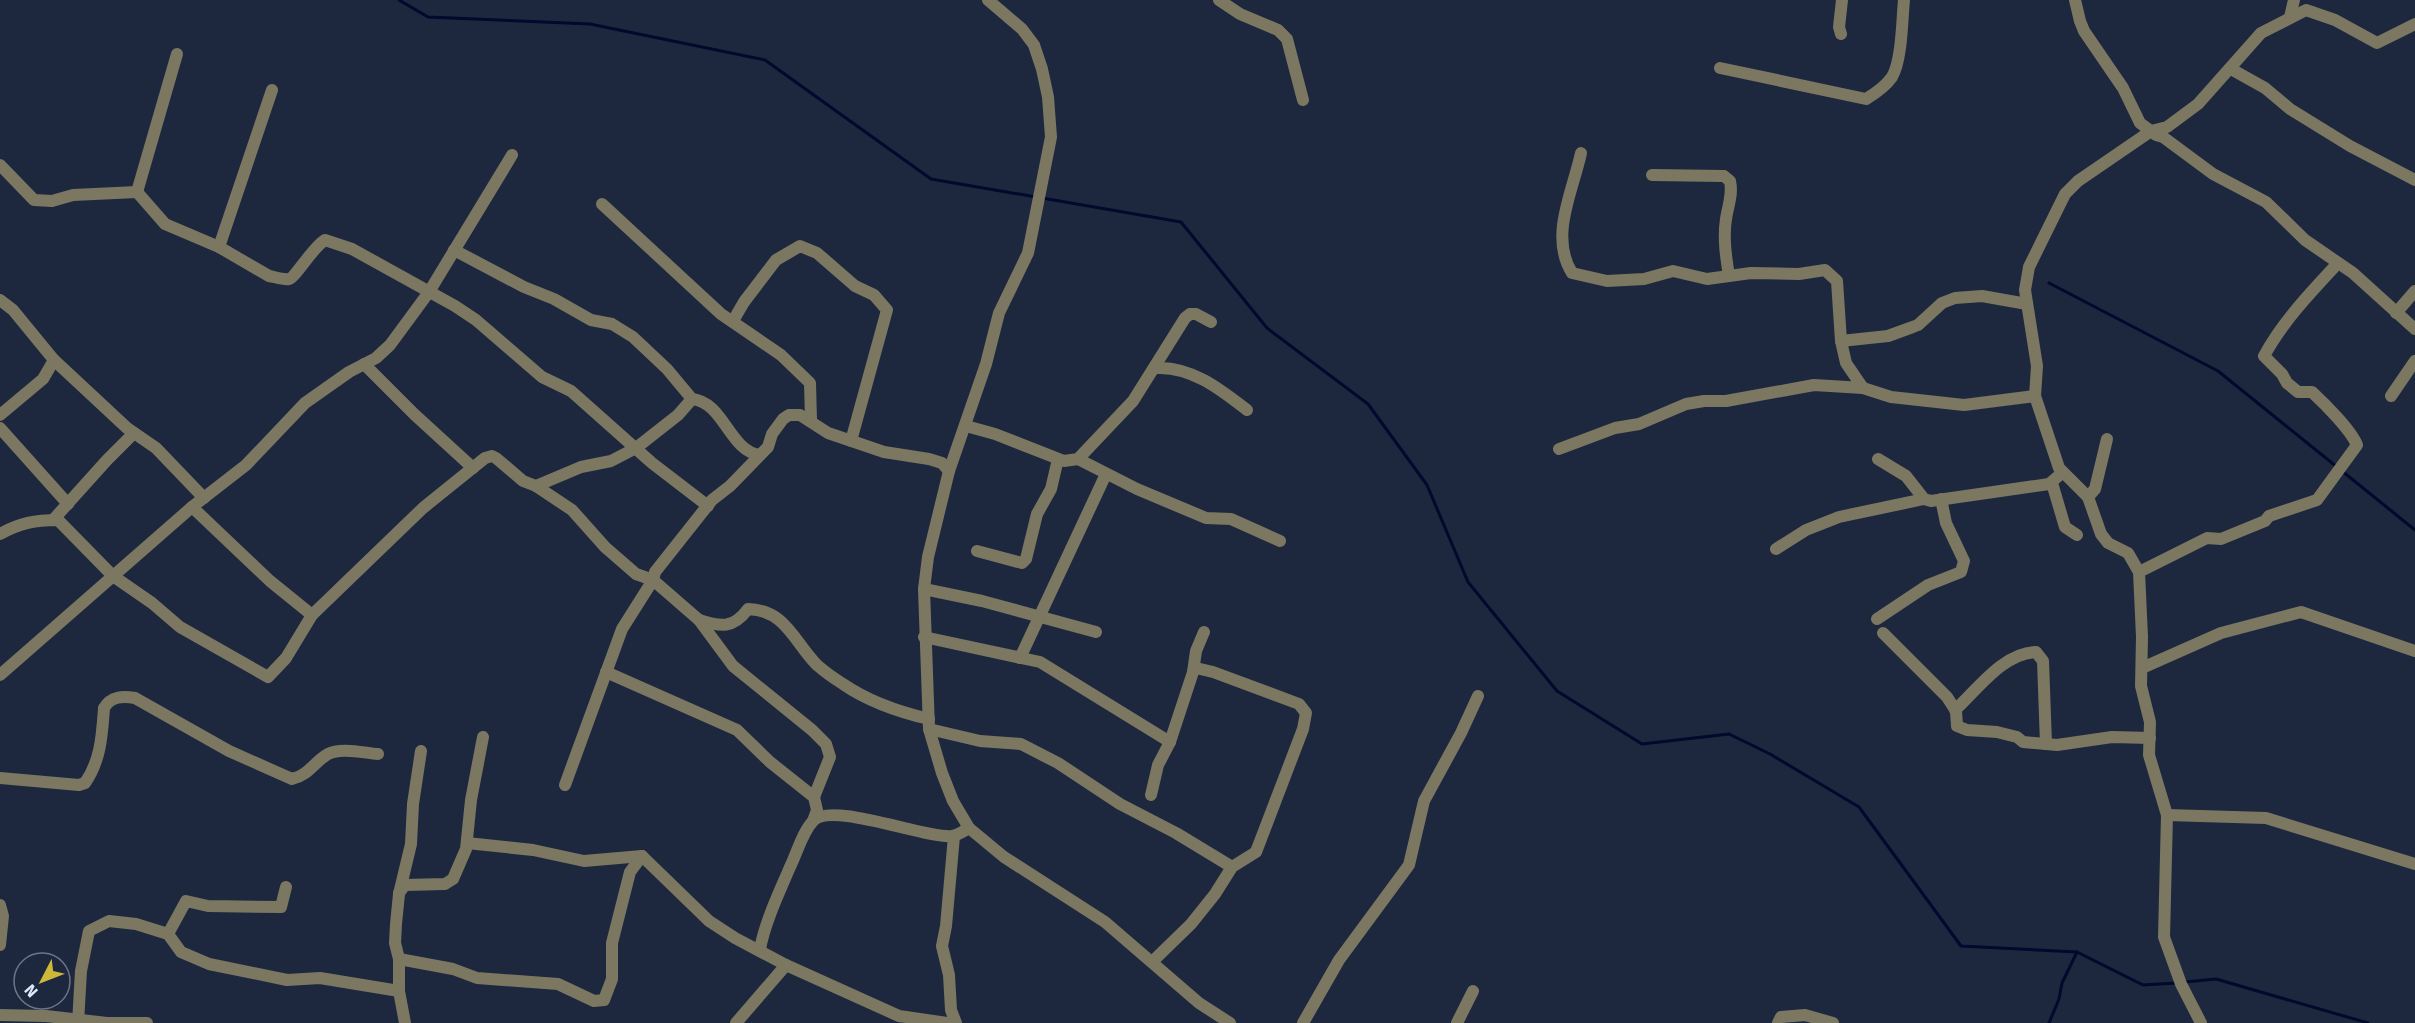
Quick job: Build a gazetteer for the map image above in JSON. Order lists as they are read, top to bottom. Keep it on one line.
{"north":"bottom left"}
